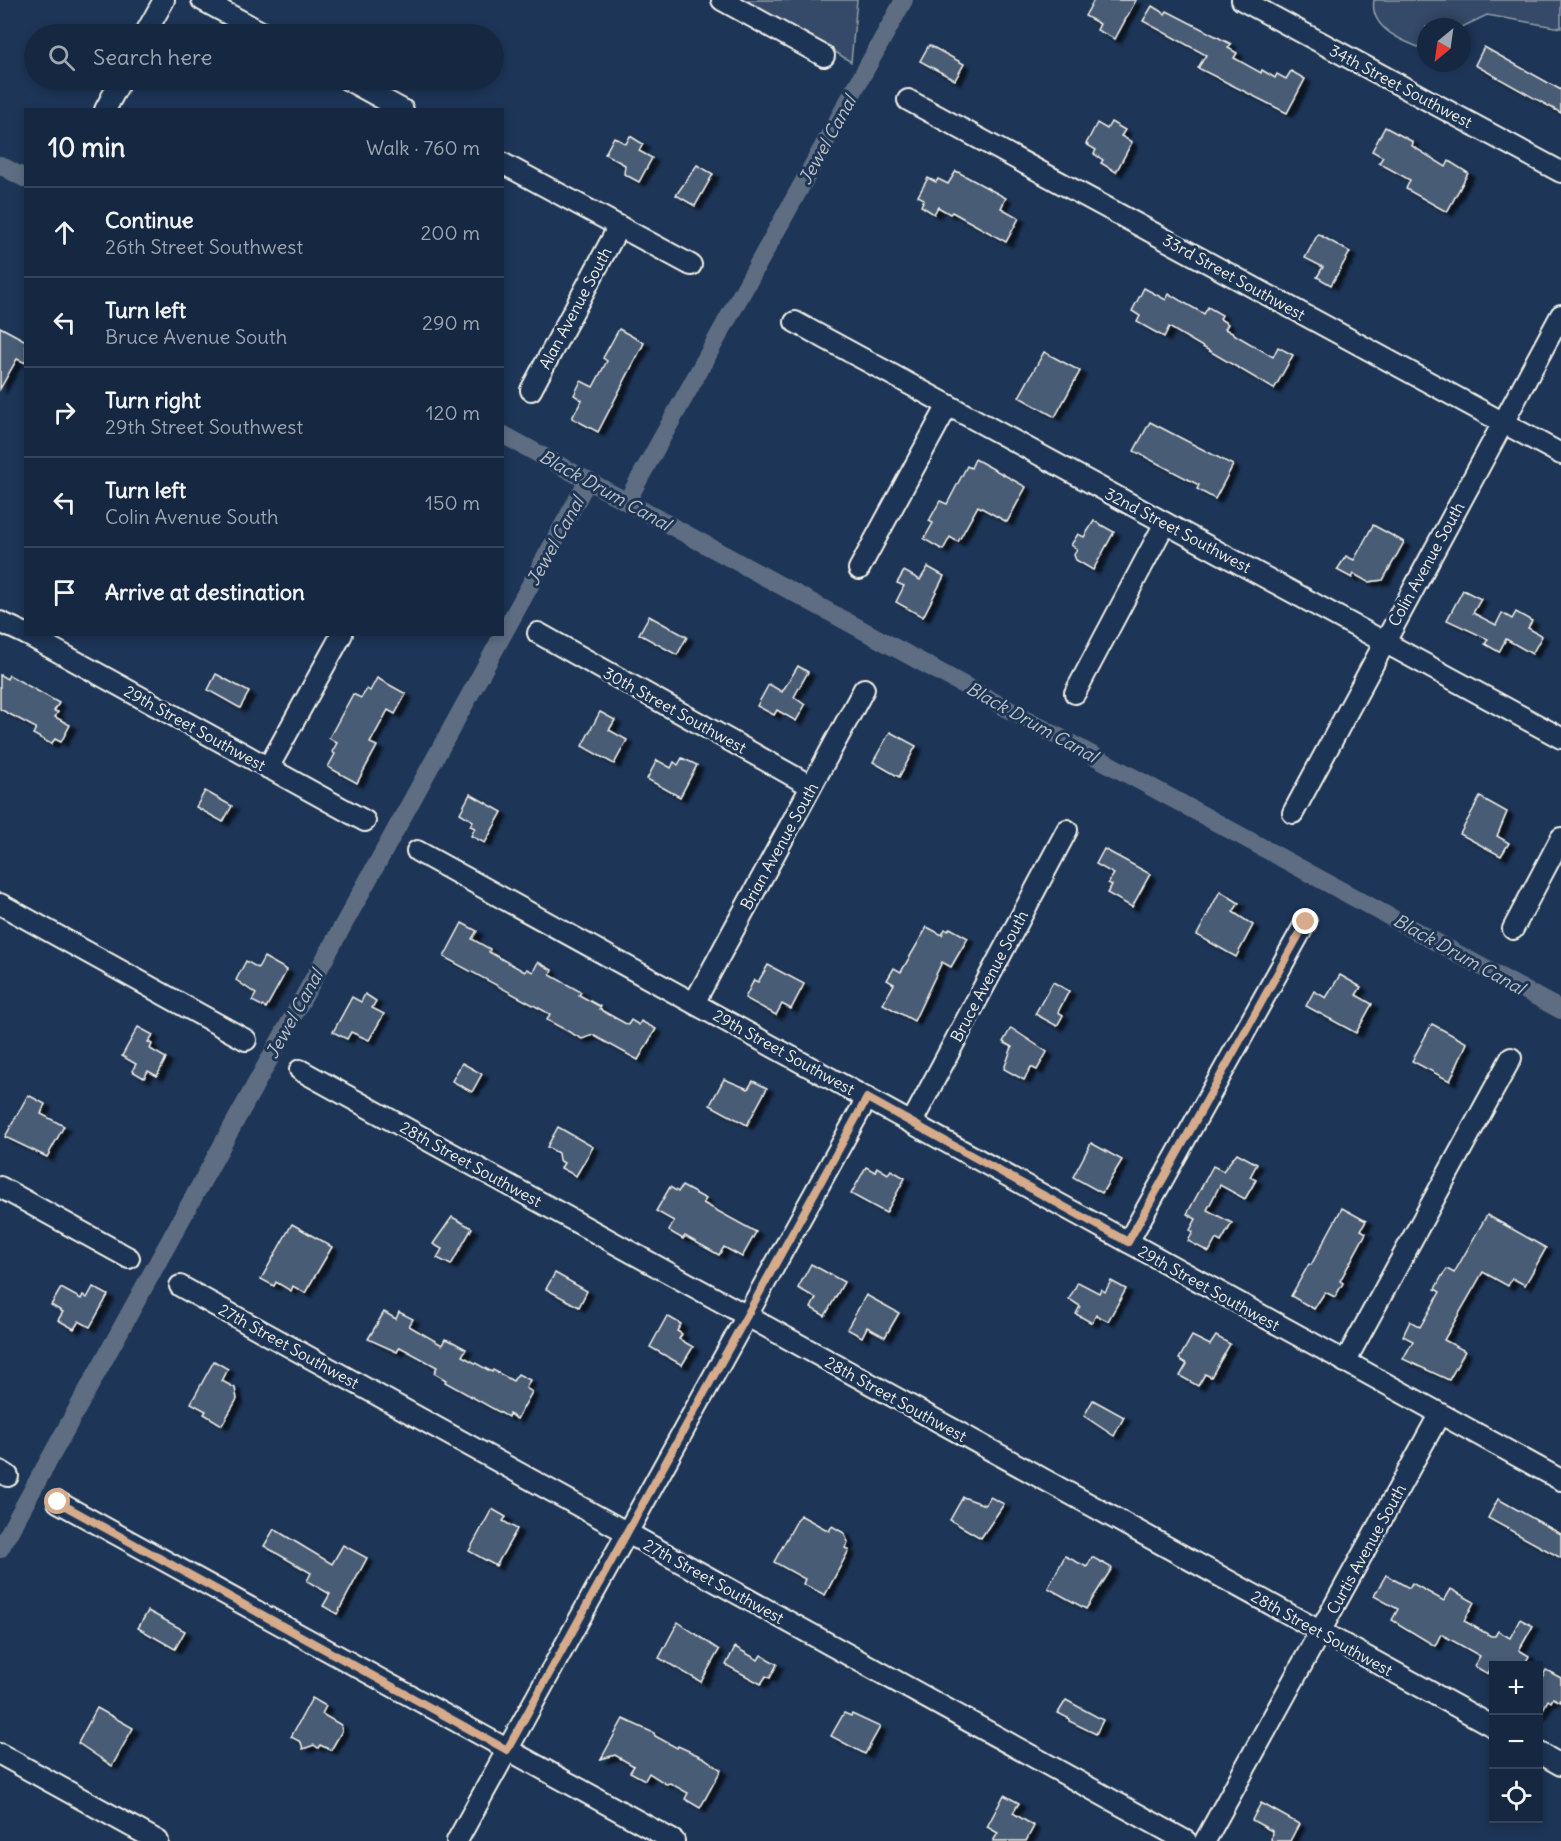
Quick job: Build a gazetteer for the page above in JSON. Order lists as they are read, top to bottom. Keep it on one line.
{"streets":{"street":["34th Street Southwest","33rd Street Southwest","Alan Avenue South","32nd Street Southwest","Colin Avenue South","30th Street Southwest","29th Street Southwest","Brian Avenue South","Bruce Avenue South","28th Street Southwest","27th Street Southwest","Curtis Avenue South"]},"crossings":[["33rd Street Southwest","Colin Avenue South"],["32nd Street Southwest","Colin Avenue South"],["30th Street Southwest","Brian Avenue South"],["29th Street Southwest","Brian Avenue South"],["29th Street Southwest","Bruce Avenue South"],["29th Street Southwest","Curtis Avenue South"],["28th Street Southwest","Curtis Avenue South"]],"water":["Jewel Canal","Black Drum Canal"],"north":"bottom left","page":{"search":"Search here","heading":["10 min","Walk · 760 m"],"list":[["Continue","26th Street Southwest","200 m"],["Turn left","Bruce Avenue South","290 m"],["Turn right","29th Street Southwest","120 m"],["Turn left","Colin Avenue South","150 m"],"Arrive at destination"],"map_buttons":["+","−"]}}
